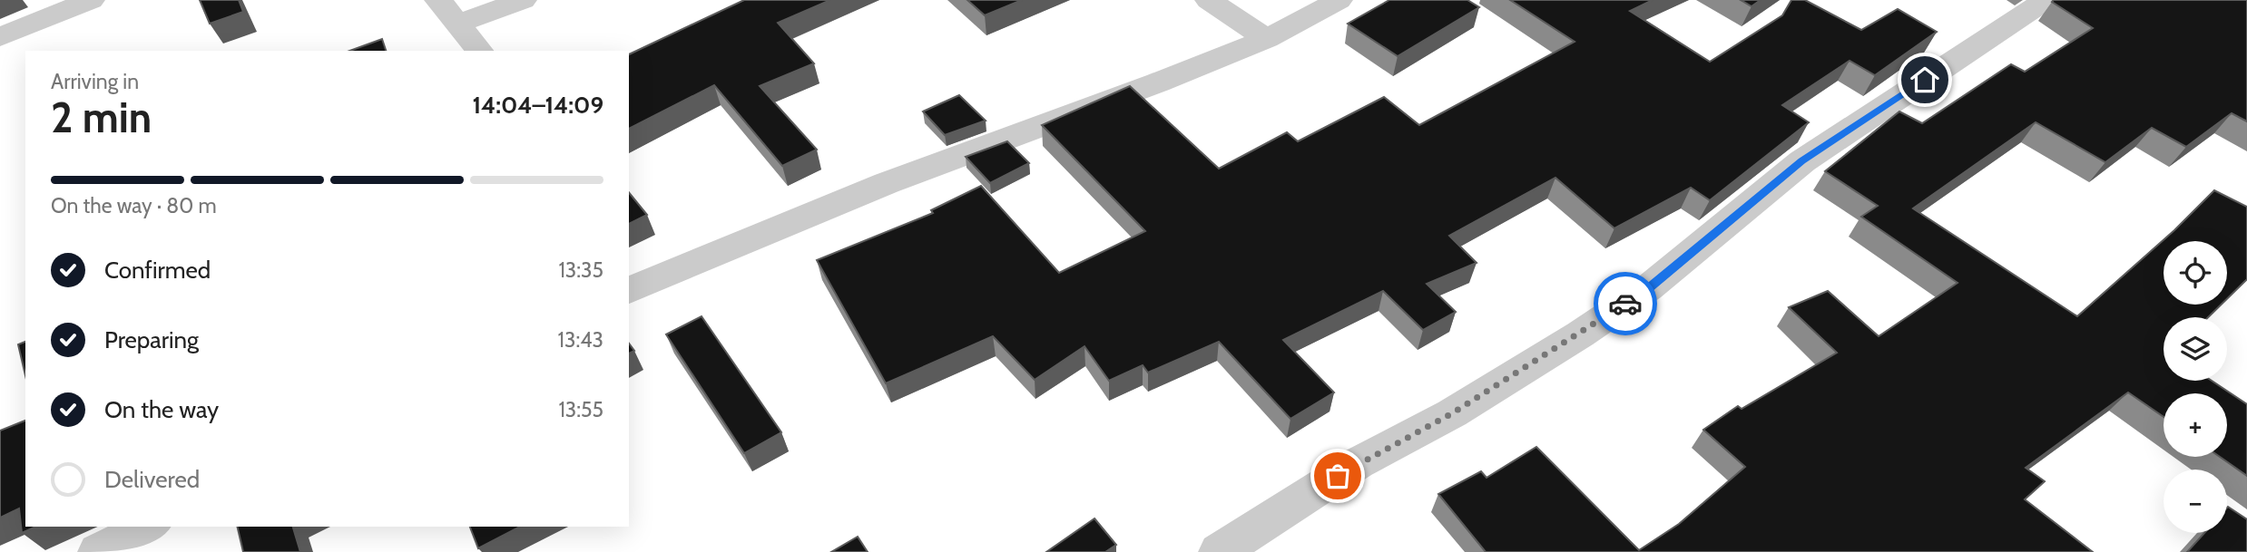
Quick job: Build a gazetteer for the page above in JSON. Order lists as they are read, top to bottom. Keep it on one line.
{"page":{"heading":["2 min","Arriving in","14:04–14:09"],"bar":"On the way · 80 m","list":[["Confirmed","13:35"],["Preparing","13:43"],["On the way","13:55"],"Delivered"],"map_buttons":["+","−"]}}
